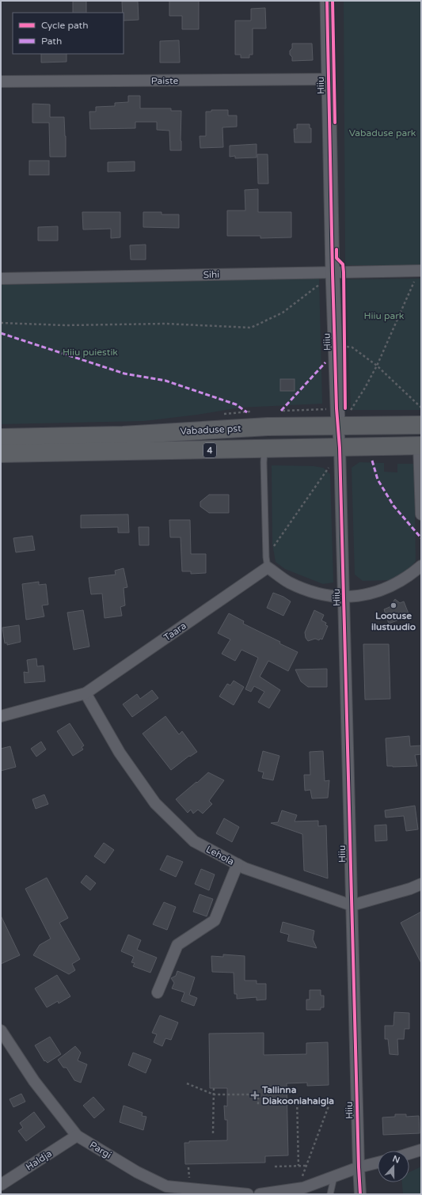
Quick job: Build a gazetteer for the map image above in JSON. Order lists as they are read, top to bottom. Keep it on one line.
{"streets":{"highway":["Vabaduse pst","4"],"street":["Paiste","Hiiu","Sihi","Taara","Lehola","Pargi","Haldja"]},"crossings":[["Paiste","Hiiu"],["Hiiu","Sihi"],["Hiiu","Vabaduse pst"],["Hiiu","Lehola"],["Taara","Lehola"],["Pargi","Haldja"]],"parks":["Vabaduse park","Hiiu park","Hiiu puiestik"],"places":{"other":["Lootuse ilustuudio"],"health":["Tallinna Diakooniahaigla"]},"legend":["Cycle path","Path"],"north":"top"}
